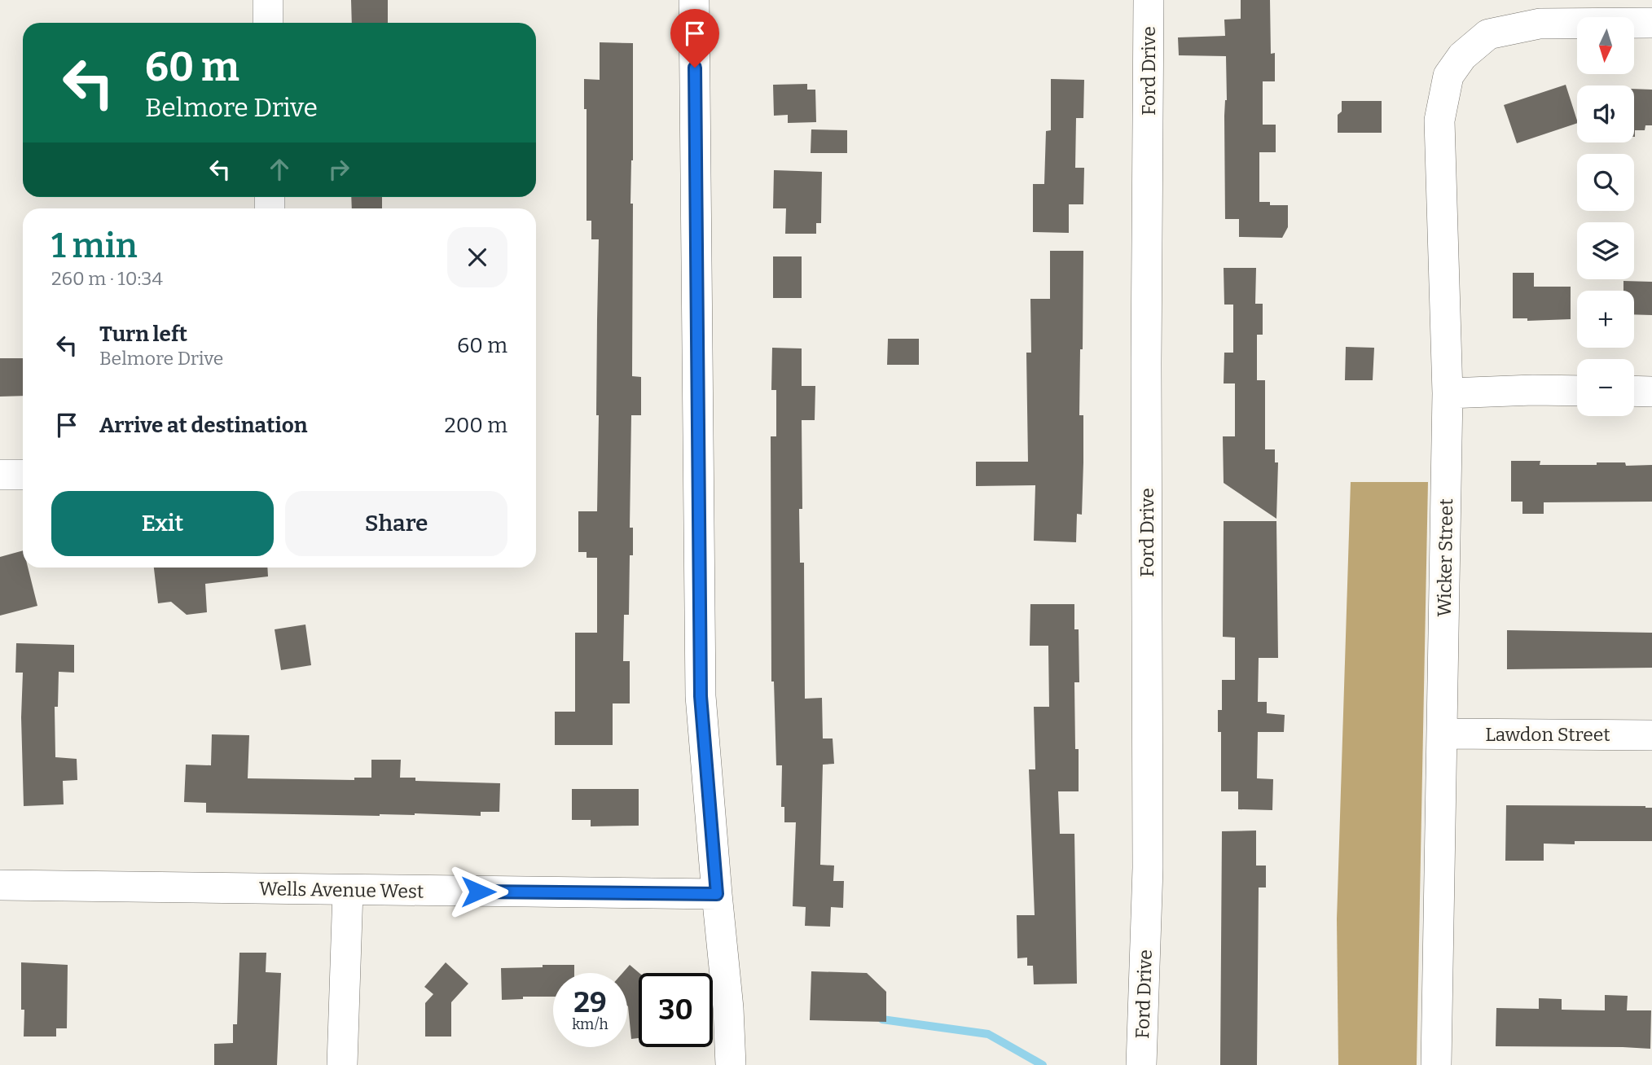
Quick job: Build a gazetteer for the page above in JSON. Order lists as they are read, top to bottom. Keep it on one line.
{"streets":{"street":["Ford Drive","Wicker Street","Lawdon Street","Wells Avenue West"]},"crossings":[["Wicker Street","Lawdon Street"]],"north":"bottom","page":{"map_buttons":["+","−"],"turn":["60 m","Belmore Drive"],"heading":["1 min","260 m · 10:34"],"list":[{"name":"Turn left","note":"Belmore Drive","value":"60 m"},{"name":"Arrive at destination","value":"200 m"}],"buttons":["Exit","Share"],"speed":"29 km/h","limit":"30"}}
